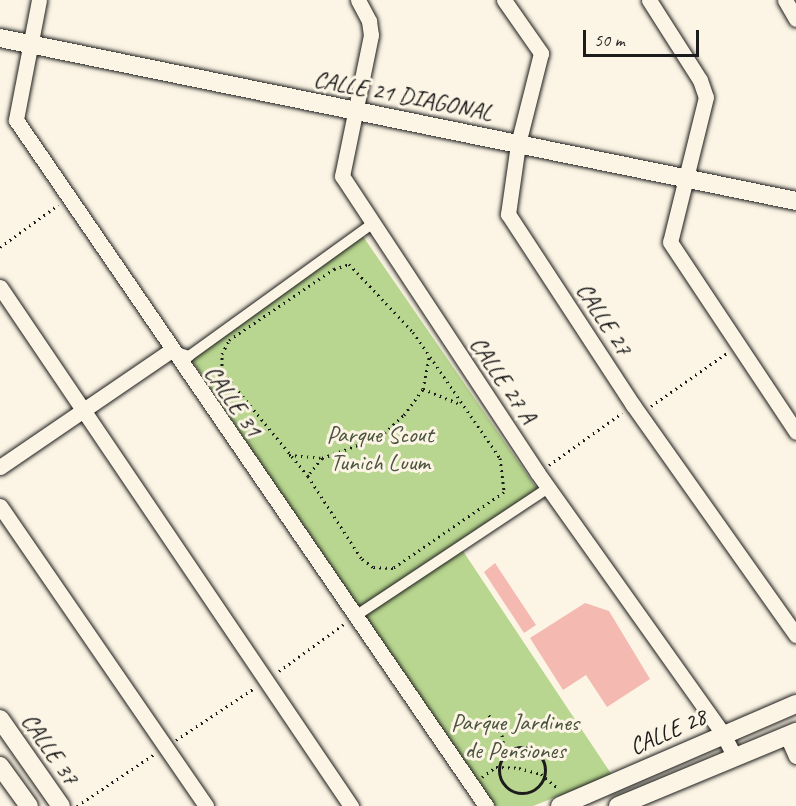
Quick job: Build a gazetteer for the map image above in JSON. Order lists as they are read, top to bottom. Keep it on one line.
{"streets":{"street":["CALLE 21 DIAGONAL","CALLE 27","CALLE 27 A","CALLE 31","CALLE 28","CALLE 37"]},"crossings":[["CALLE 21 DIAGONAL","CALLE 27"],["CALLE 21 DIAGONAL","CALLE 27 A"],["CALLE 21 DIAGONAL","CALLE 31"],["CALLE 27 A","CALLE 28"]],"parks":["Parque Scout Tunich Luum","Parque Jardines de Pensiones"],"scale_bar":"50 m"}
